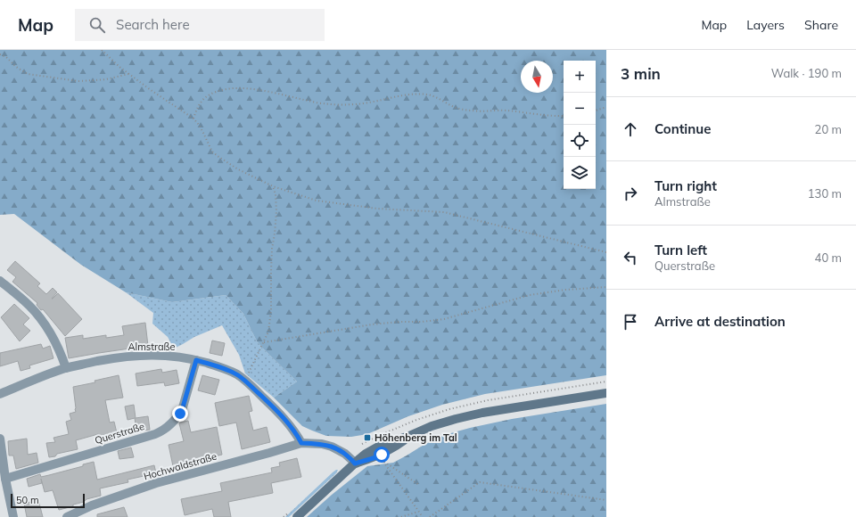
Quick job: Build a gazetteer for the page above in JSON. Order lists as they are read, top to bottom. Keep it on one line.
{"streets":{"street":["Almstraße","Querstraße","Hochwaldstraße"]},"crossings":[["Almstraße","Querstraße"],["Almstraße","Hochwaldstraße"]],"places":{"transit":["Höhenberg im Tal"]},"scale_bar":"50 m","north":"bottom","page":{"header":"Map","search":"Search here","nav":["Map","Layers","Share"],"heading":["3 min","Walk · 190 m"],"map_buttons":["+","−"],"list":[["Continue","20 m"],["Turn right","Almstraße","130 m"],["Turn left","Querstraße","40 m"],"Arrive at destination"],"scale":"50 m"}}
